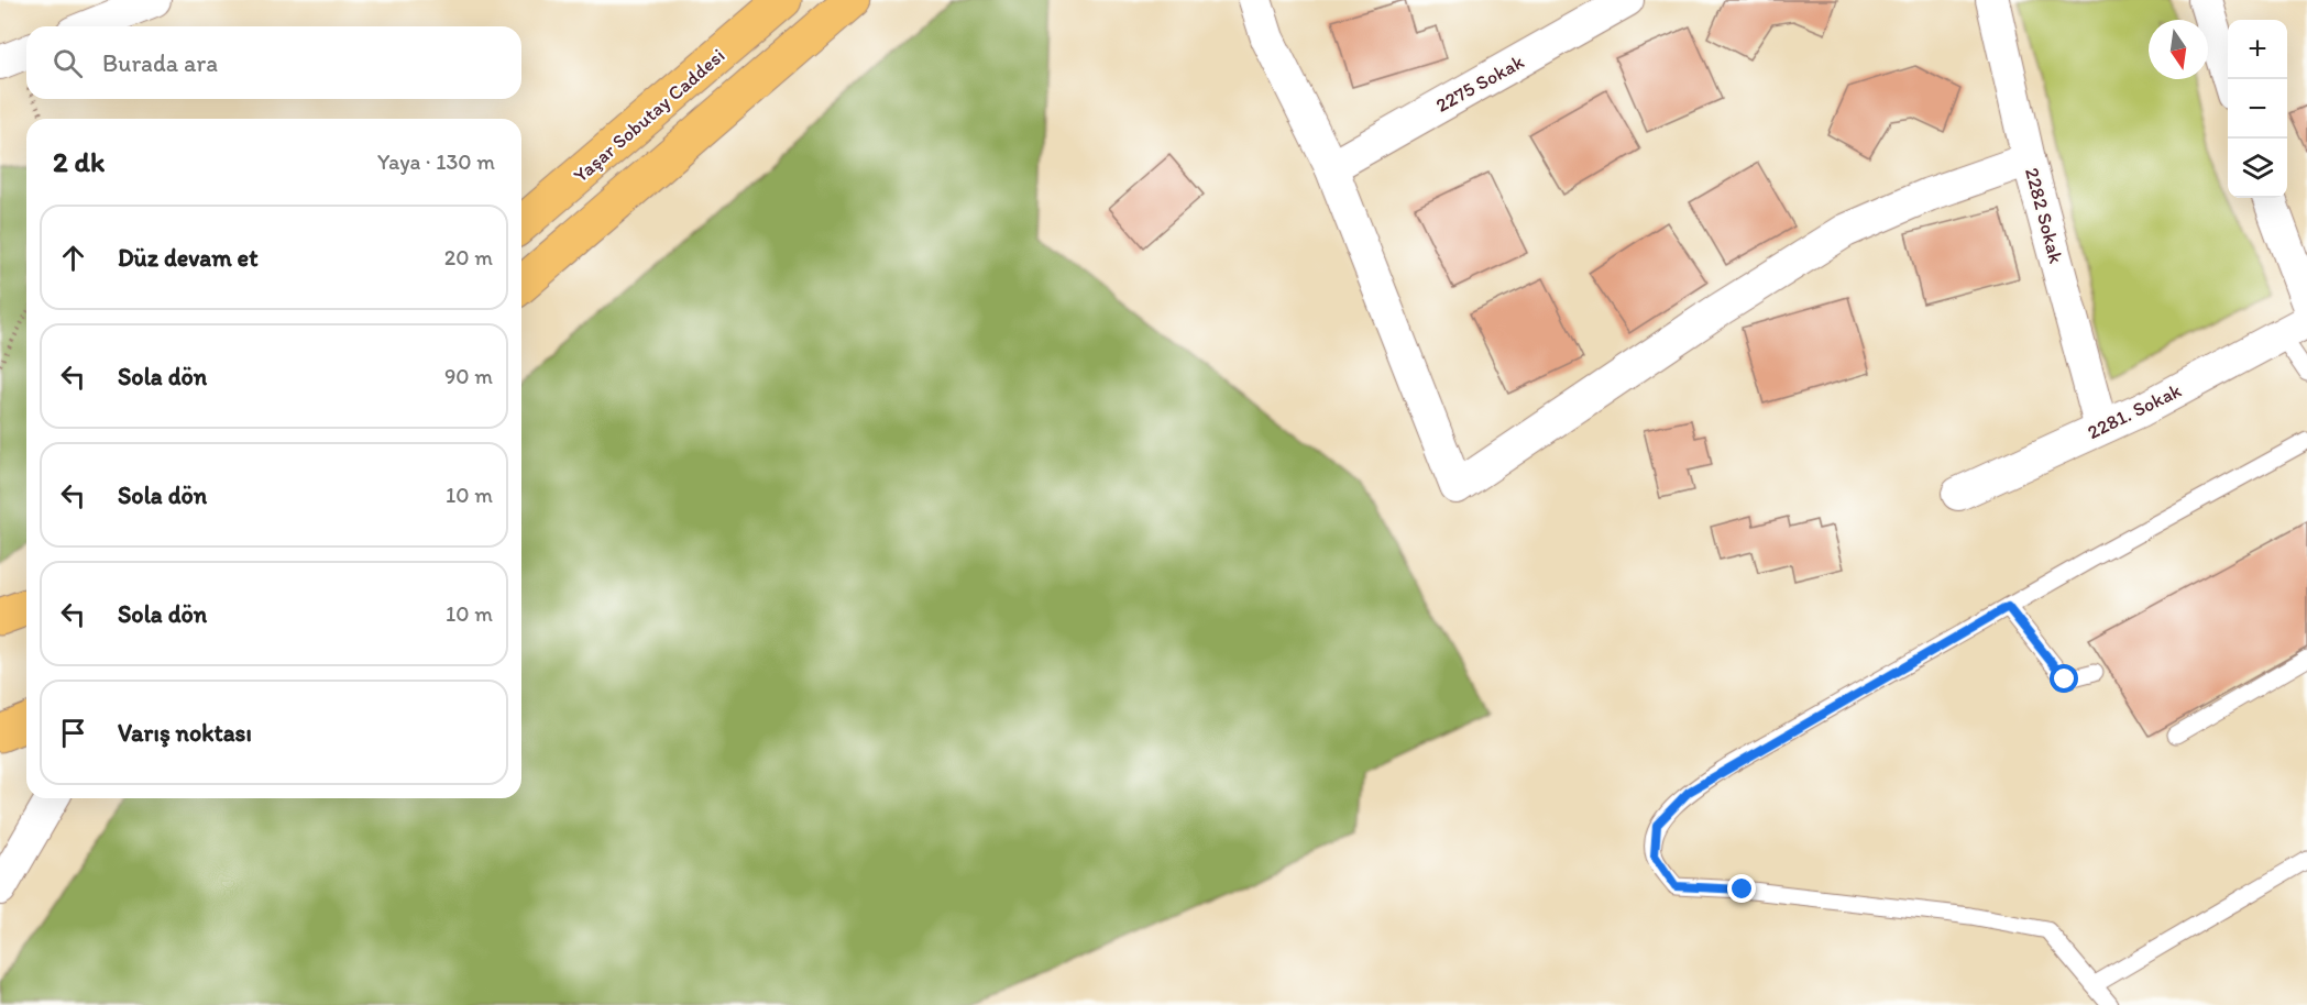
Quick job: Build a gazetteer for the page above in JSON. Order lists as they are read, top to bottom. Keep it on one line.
{"streets":{"main road":["Yaşar Sobutay Caddesi"],"street":["2275 Sokak","2282 Sokak","2281. Sokak"]},"crossings":[["2282 Sokak","2281. Sokak"]],"north":"bottom","page":{"map_buttons":["+","−"],"search":"Burada ara","heading":["2 dk","Yaya · 130 m"],"list":[["Düz devam et","20 m"],["Sola dön","90 m"],["Sola dön","10 m"],["Sola dön","10 m"],"Varış noktası"]}}
